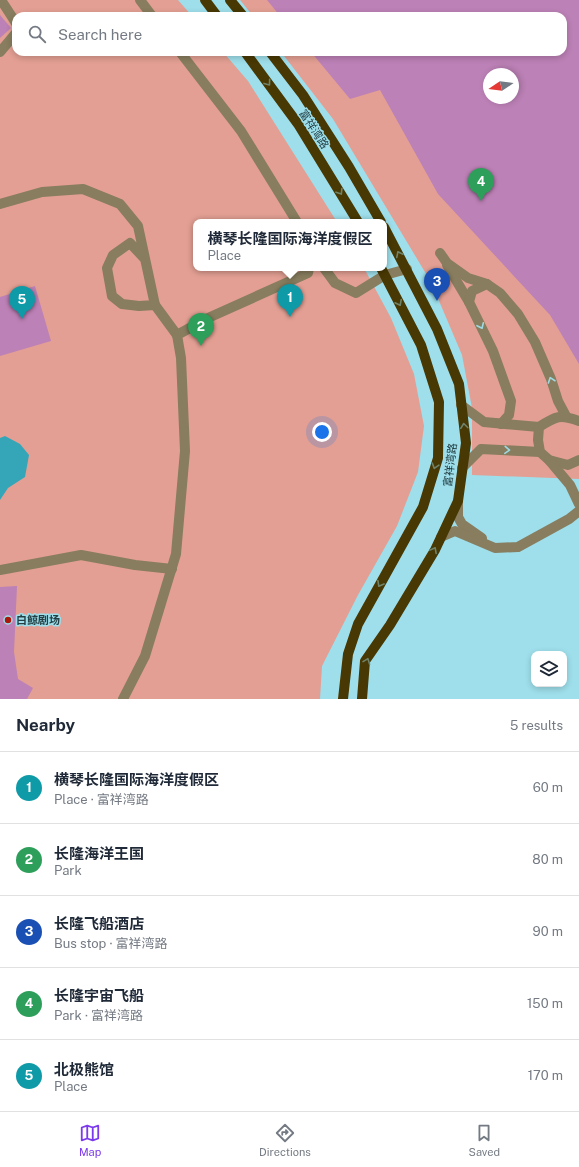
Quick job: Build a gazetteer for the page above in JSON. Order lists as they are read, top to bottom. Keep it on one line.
{"streets":{"main road":["富祥湾路"]},"places":["白鲸剧场"],"north":"left","page":{"search":"Search here","pins":["4","3","1","5","2"],"popup":["横琴长隆国际海洋度假区","Place"],"heading":["Nearby","5 results"],"list":[{"mark":"1","name":"横琴长隆国际海洋度假区","note":"Place · 富祥湾路","value":"60 m"},{"mark":"2","name":"长隆海洋王国","note":"Park","value":"80 m"},{"mark":"3","name":"长隆飞船酒店","note":"Bus stop · 富祥湾路","value":"90 m"},{"mark":"4","name":"长隆宇宙飞船","note":"Park · 富祥湾路","value":"150 m"},{"mark":"5","name":"北极熊馆","note":"Place","value":"170 m"}],"nav":["Map","Directions","Saved"]}}
